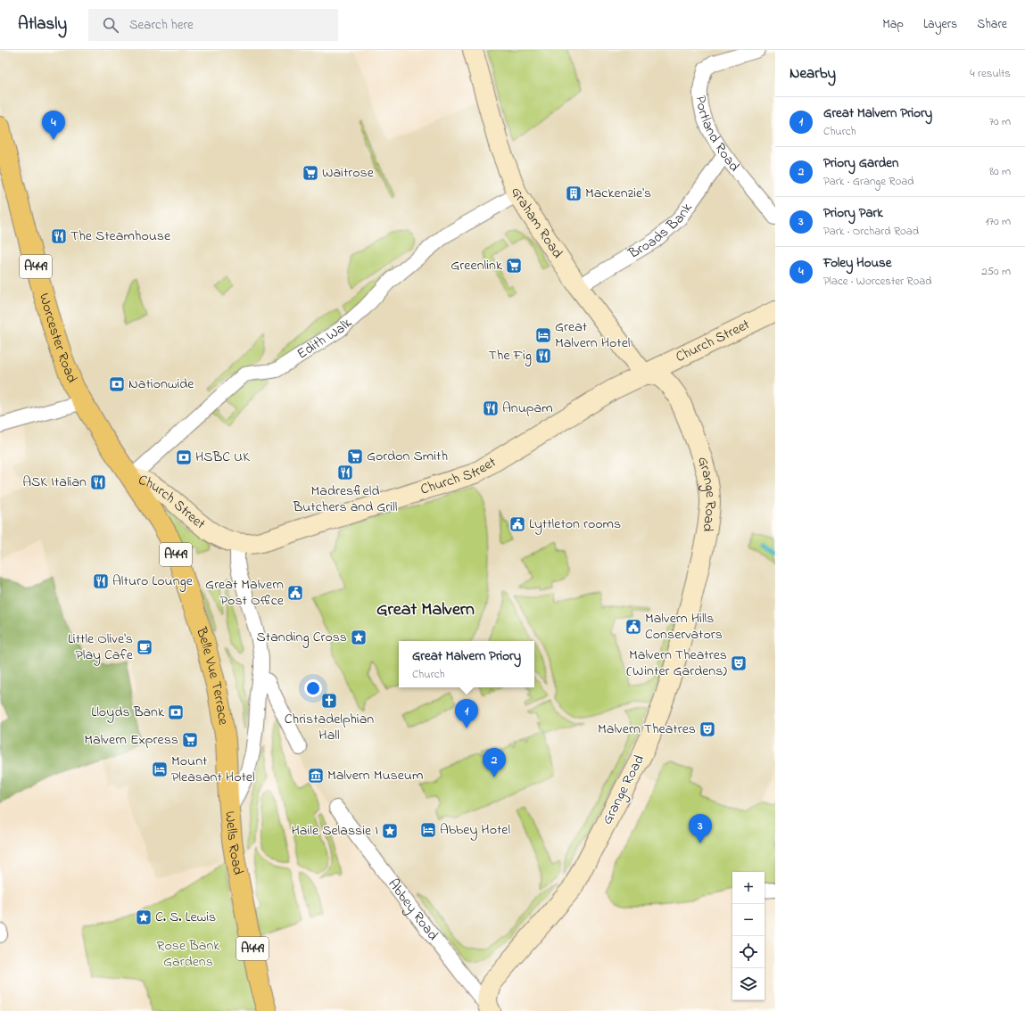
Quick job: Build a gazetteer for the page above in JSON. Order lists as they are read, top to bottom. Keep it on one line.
{"streets":{"highway":["A449","Worcester Road","Belle Vue Terrace","Wells Road"],"street":["Portland Road","Graham Road","Broads Bank","Edith Walk","Church Street","Grange Road","Abbey Road"]},"crossings":[["Portland Road","Broads Bank"],["Graham Road","Broads Bank"],["Graham Road","Edith Walk"],["Graham Road","Church Street"],["Graham Road","Grange Road"],["Worcester Road","Belle Vue Terrace"],["Edith Walk","Church Street"],["Edith Walk","Belle Vue Terrace"],["Church Street","Grange Road"],["Church Street","Belle Vue Terrace"],["Grange Road","Abbey Road"],["Belle Vue Terrace","Wells Road"]],"districts":["Great Malvern"],"parks":["Rose Bank Gardens"],"places":{"supermarket":["Waitrose","Greenlink","Gordon Smith","Malvern Express"],"building":["Mackenzie's"],"restaurant":["The Steamhouse","The Fig","Anupam","Madresfield Butchers and Grill","ASK Italian","Alturo Lounge"],"hotel":["Great Malvern Hotel","Mount Pleasant Hotel","Abbey Hotel"],"bank":["Nationwide","HSBC UK","Lloyds Bank"],"public building":["Lyttleton rooms","Great Malvern Post Office","Malvern Hills Conservators"],"place":["Standing Cross","Haile Selassie I","C. S. Lewis"],"cafe":["Little Olive's Play Cafe"],"theatre":["Malvern Theatres (Winter Gardens)","Malvern Theatres"],"church":["Christadelphian Hall"],"museum":["Malvern Museum"]},"page":{"header":"Atlasly","search":"Search here","nav":["Map","Layers","Share"],"heading":["Nearby","4 results"],"list":[{"mark":"1","name":"Great Malvern Priory","note":"Church","value":"70 m"},{"mark":"2","name":"Priory Garden","note":"Park · Grange Road","value":"80 m"},{"mark":"3","name":"Priory Park","note":"Park · Orchard Road","value":"170 m"},{"mark":"4","name":"Foley House","note":"Place · Worcester Road","value":"250 m"}],"pins":["4","1","2","3"],"popup":["Great Malvern Priory","Church"],"map_buttons":["+","−"]}}
